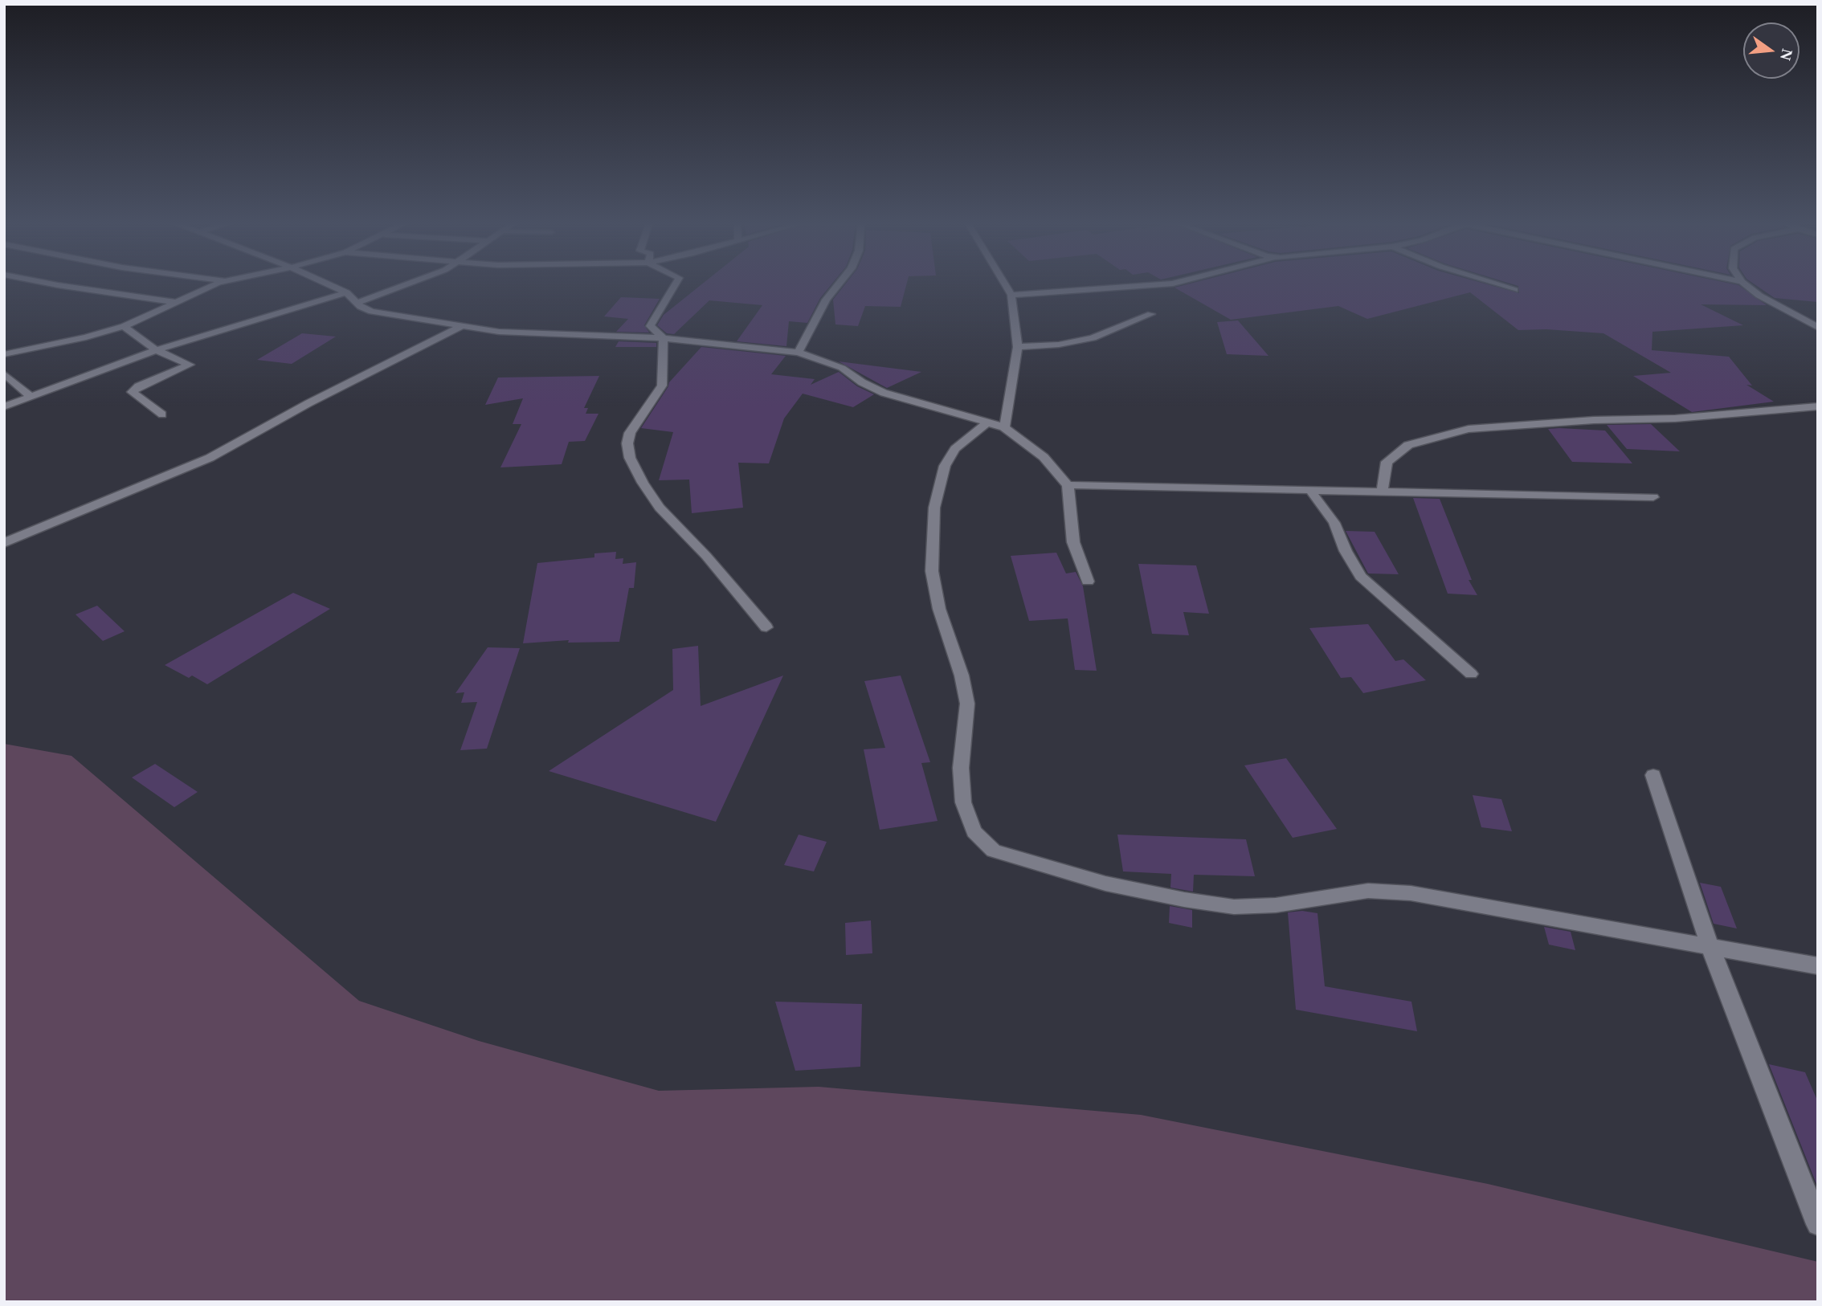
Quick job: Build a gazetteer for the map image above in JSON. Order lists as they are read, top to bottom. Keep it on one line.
{"north":"right"}
